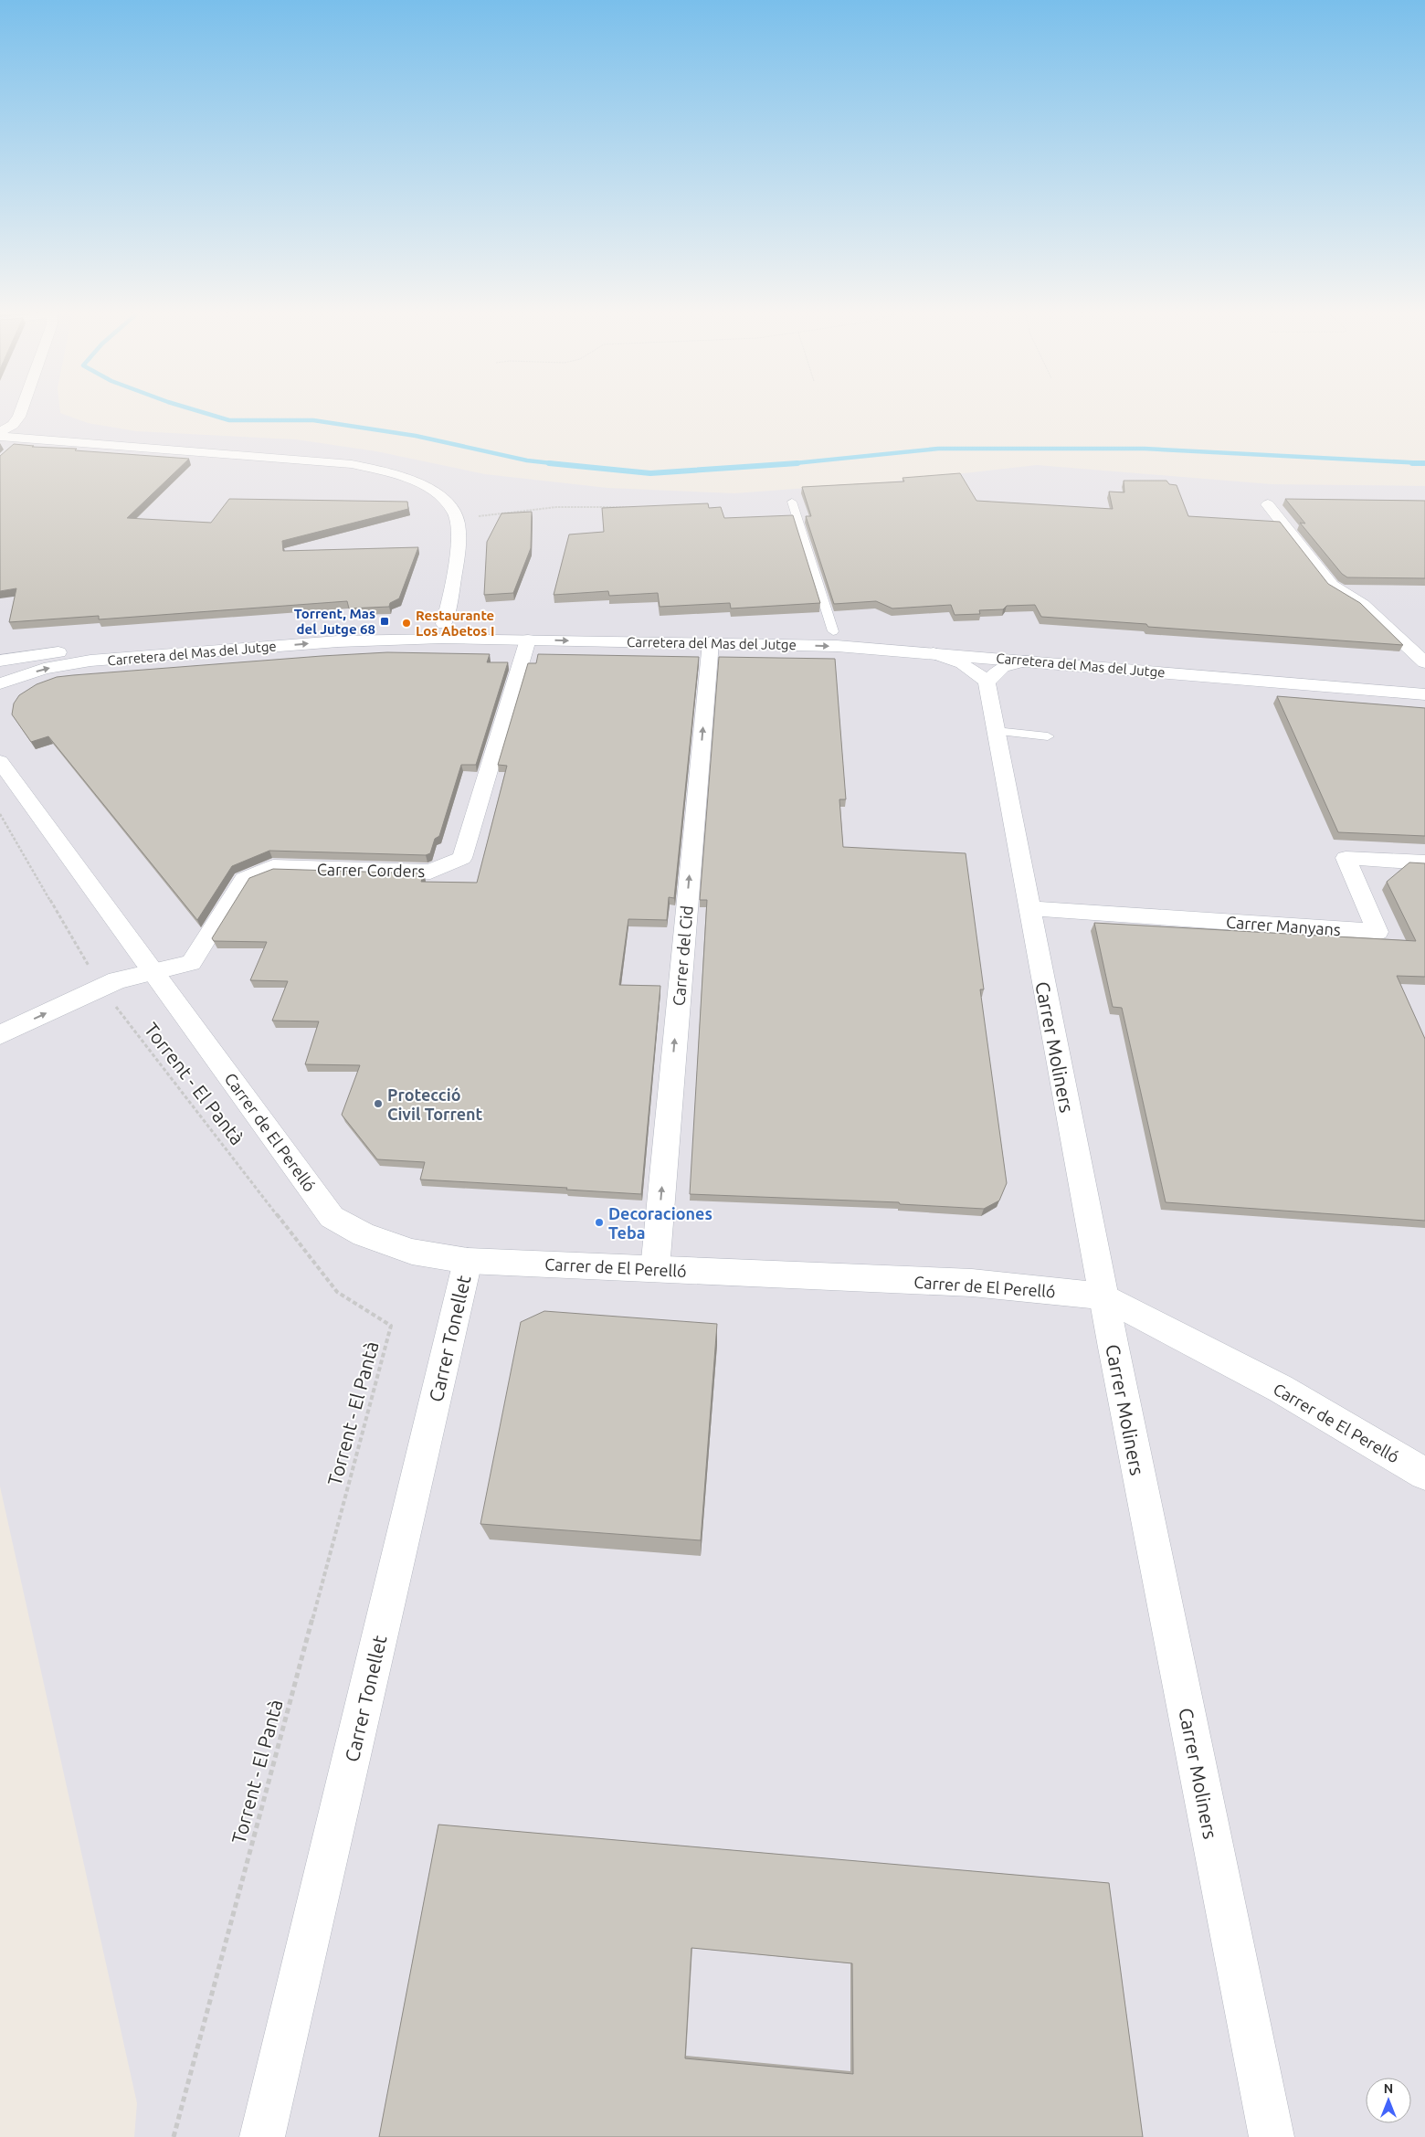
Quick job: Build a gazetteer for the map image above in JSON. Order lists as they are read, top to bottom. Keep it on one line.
{"streets":{"street":["Carretera del Mas del Jutge","Carrer Corders","Carrer Manyans","Carrer del Cid","Carrer Moliners","Carrer de El Perelló","Carrer Tonellet"],"path":["Torrent - El Pantà"]},"crossings":[["Carretera del Mas del Jutge","Carrer Corders"],["Carretera del Mas del Jutge","Carrer del Cid"],["Carrer Corders","Carrer de El Perelló"],["Carrer Manyans","Carrer Moliners"],["Carrer del Cid","Carrer de El Perelló"],["Carrer Moliners","Carrer de El Perelló"],["Carrer de El Perelló","Carrer Tonellet"]],"one_way":["Carrer del Cid"],"places":{"transit":["Torrent, Mas del Jutge 68"],"other":["Restaurante Los Abetos I","Protecció Civil Torrent","Decoraciones Teba"]},"north":"top"}
